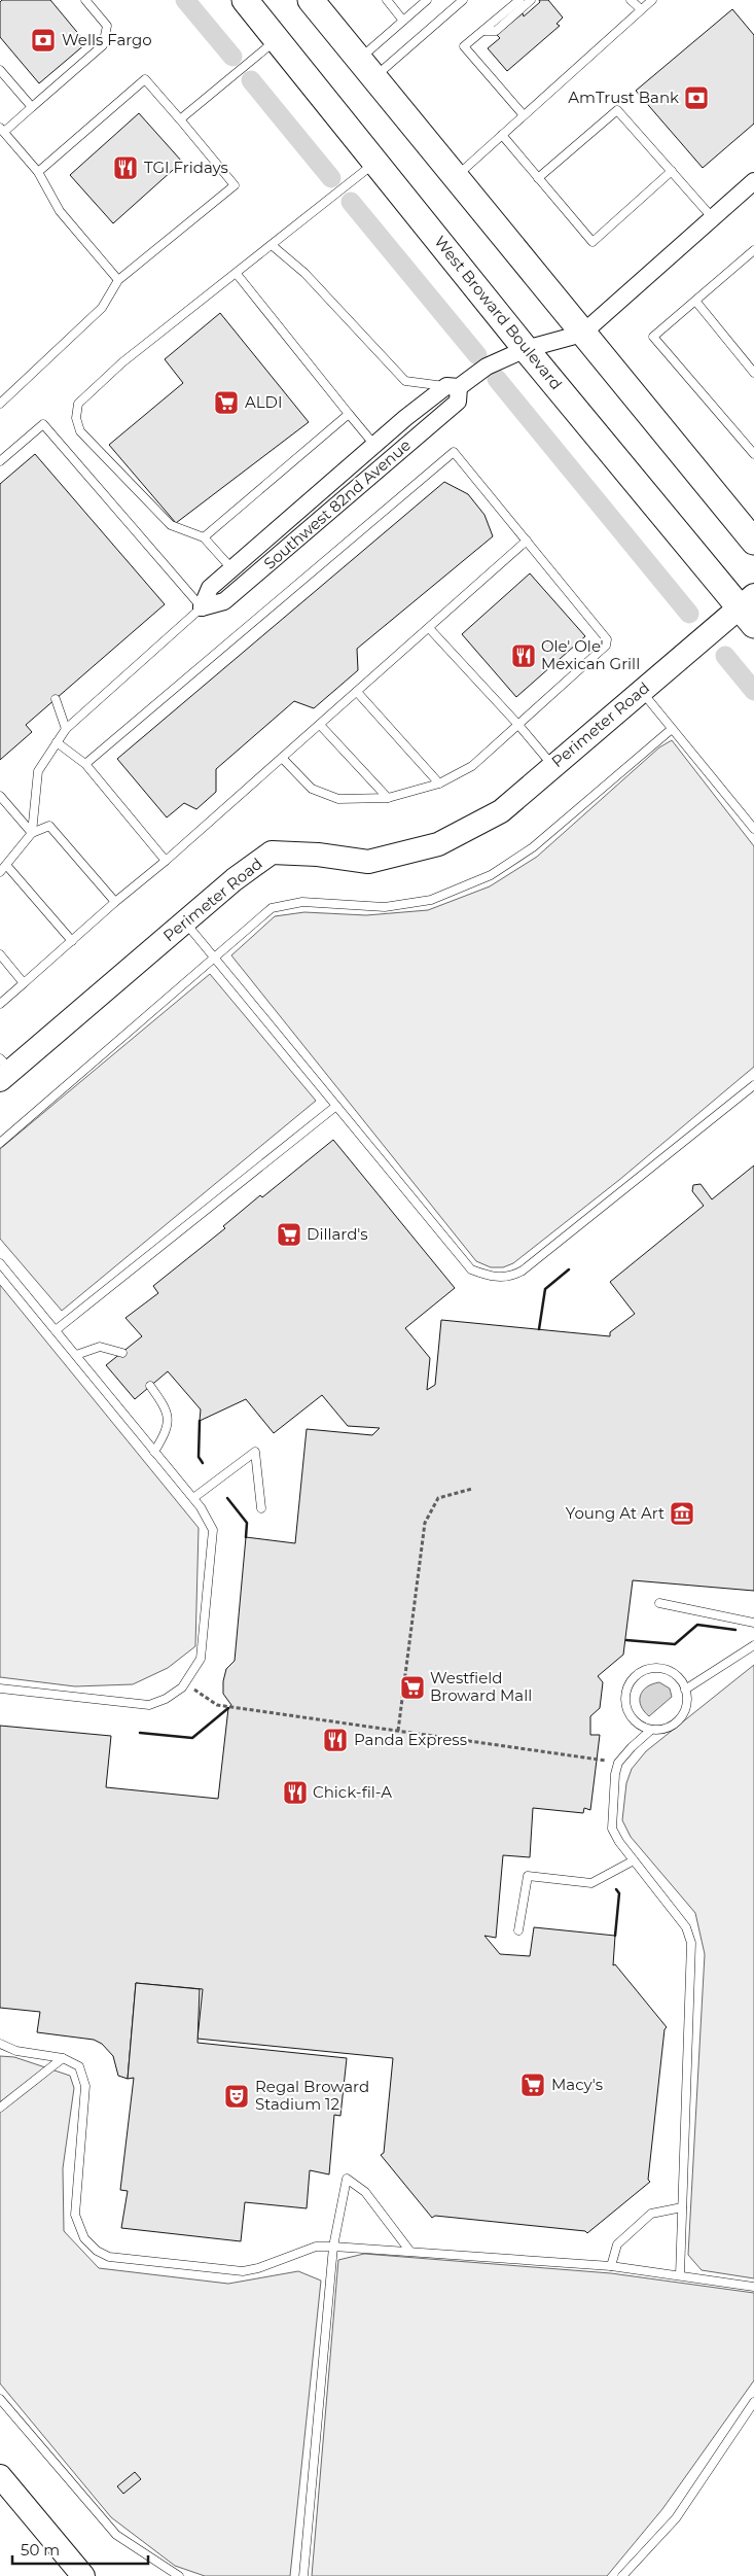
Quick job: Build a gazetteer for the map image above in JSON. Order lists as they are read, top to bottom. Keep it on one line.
{"streets":{"main road":["West Broward Boulevard"],"street":["Southwest 82nd Avenue","Perimeter Road"]},"crossings":[["West Broward Boulevard","Southwest 82nd Avenue"],["West Broward Boulevard","Perimeter Road"]],"places":{"bank":["Wells Fargo","AmTrust Bank"],"restaurant":["TGI Fridays","Ole' Ole' Mexican Grill","Panda Express","Chick-fil-A"],"supermarket":["ALDI","Dillard's","Westfield Broward Mall","Macy's"],"museum":["Young At Art"],"theatre":["Regal Broward Stadium 12"]},"scale_bar":"50 m"}
